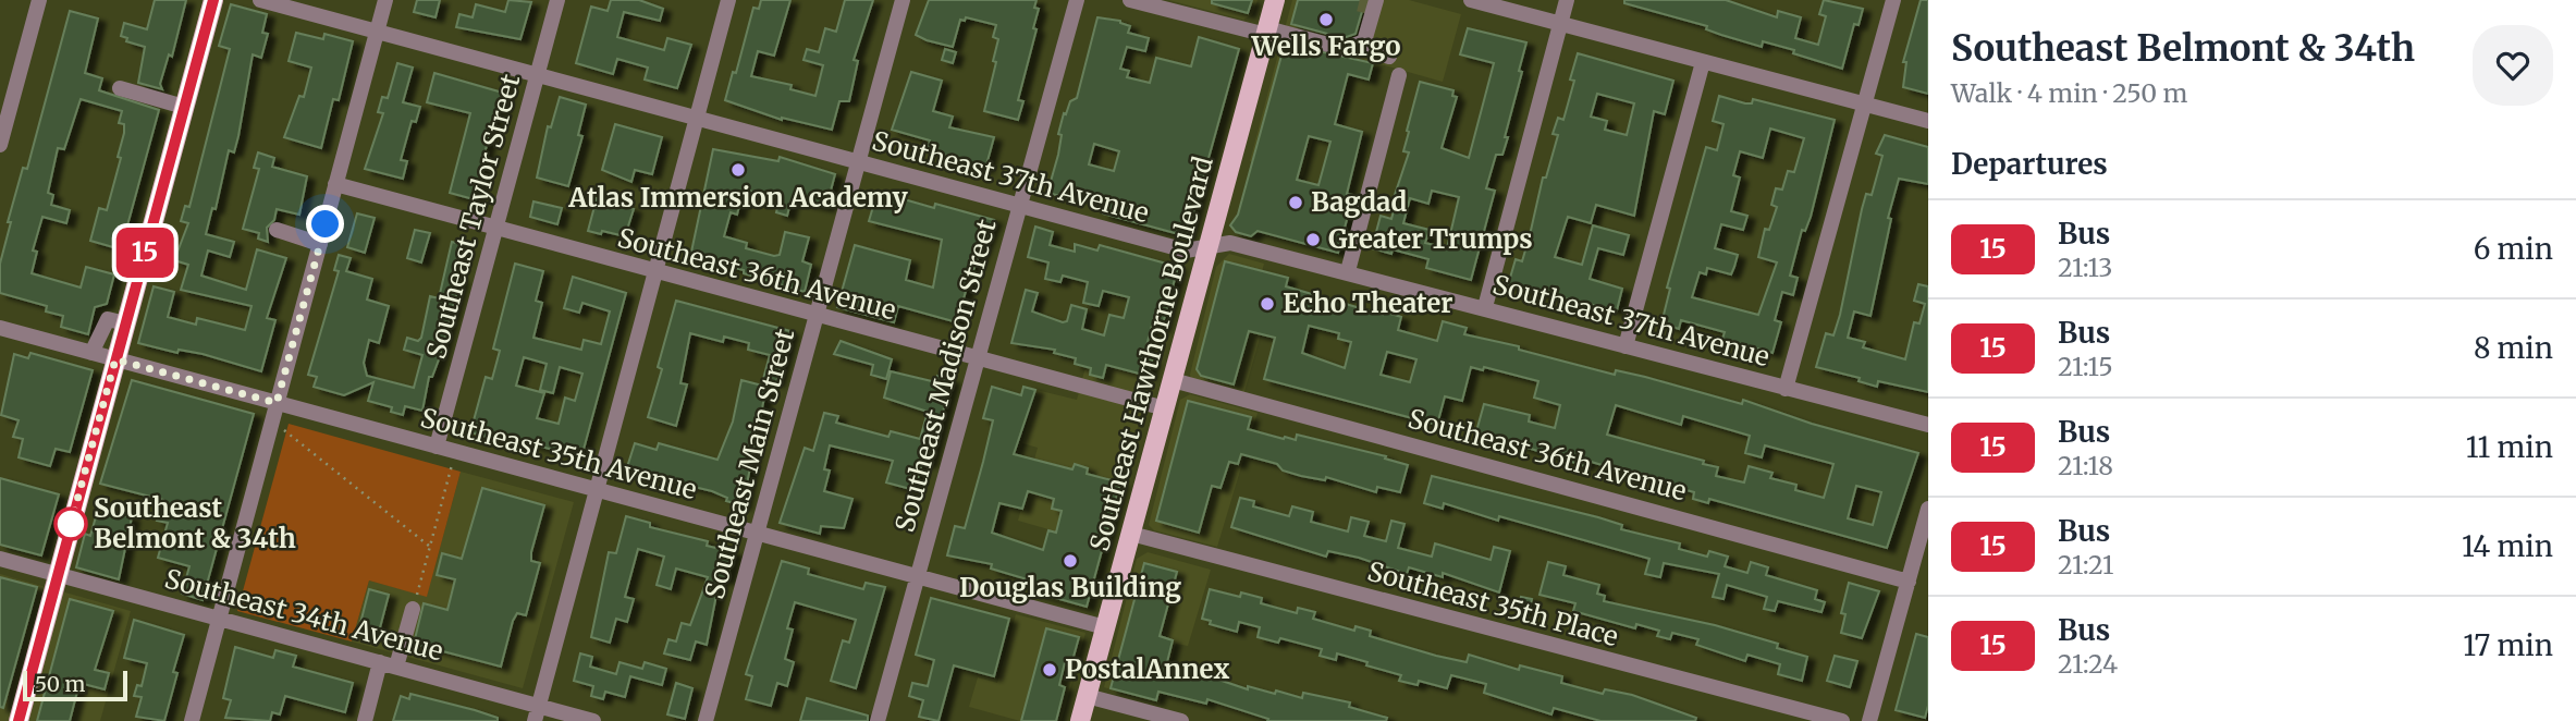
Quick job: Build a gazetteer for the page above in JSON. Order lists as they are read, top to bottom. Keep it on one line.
{"streets":{"main road":["Southeast Hawthorne Boulevard"],"street":["Southeast 37th Avenue","Southeast Taylor Street","Southeast 36th Avenue","Southeast Madison Street","Southeast 35th Avenue","Southeast Main Street","Southeast 35th Place","Southeast 34th Avenue"]},"crossings":[["Southeast 37th Avenue","Southeast Taylor Street"],["Southeast 37th Avenue","Southeast Hawthorne Boulevard"],["Southeast 37th Avenue","Southeast Madison Street"],["Southeast 37th Avenue","Southeast Main Street"],["Southeast Taylor Street","Southeast 36th Avenue"],["Southeast Taylor Street","Southeast 35th Avenue"],["Southeast 36th Avenue","Southeast Hawthorne Boulevard"],["Southeast 36th Avenue","Southeast Madison Street"],["Southeast 36th Avenue","Southeast Main Street"],["Southeast Hawthorne Boulevard","Southeast 35th Avenue"],["Southeast Hawthorne Boulevard","Southeast 35th Place"],["Southeast Madison Street","Southeast 35th Avenue"],["Southeast 35th Avenue","Southeast Main Street"]],"places":["Wells Fargo","Atlas Immersion Academy","Bagdad","Greater Trumps","Echo Theater","Southeast Belmont & 34th","Douglas Building","PostalAnnex"],"lines":["bus line 15"],"scale_bar":"50 m","page":{"on_map":"15","heading":[["Southeast Belmont & 34th","Walk · 4 min · 250 m"],"Departures"],"list":[{"mark":"15","name":"Bus","note":"21:13","value":"6 min"},{"mark":"15","name":"Bus","note":"21:15","value":"8 min"},{"mark":"15","name":"Bus","note":"21:18","value":"11 min"},{"mark":"15","name":"Bus","note":"21:21","value":"14 min"},{"mark":"15","name":"Bus","note":"21:24","value":"17 min"}],"scale":"50 m"}}
